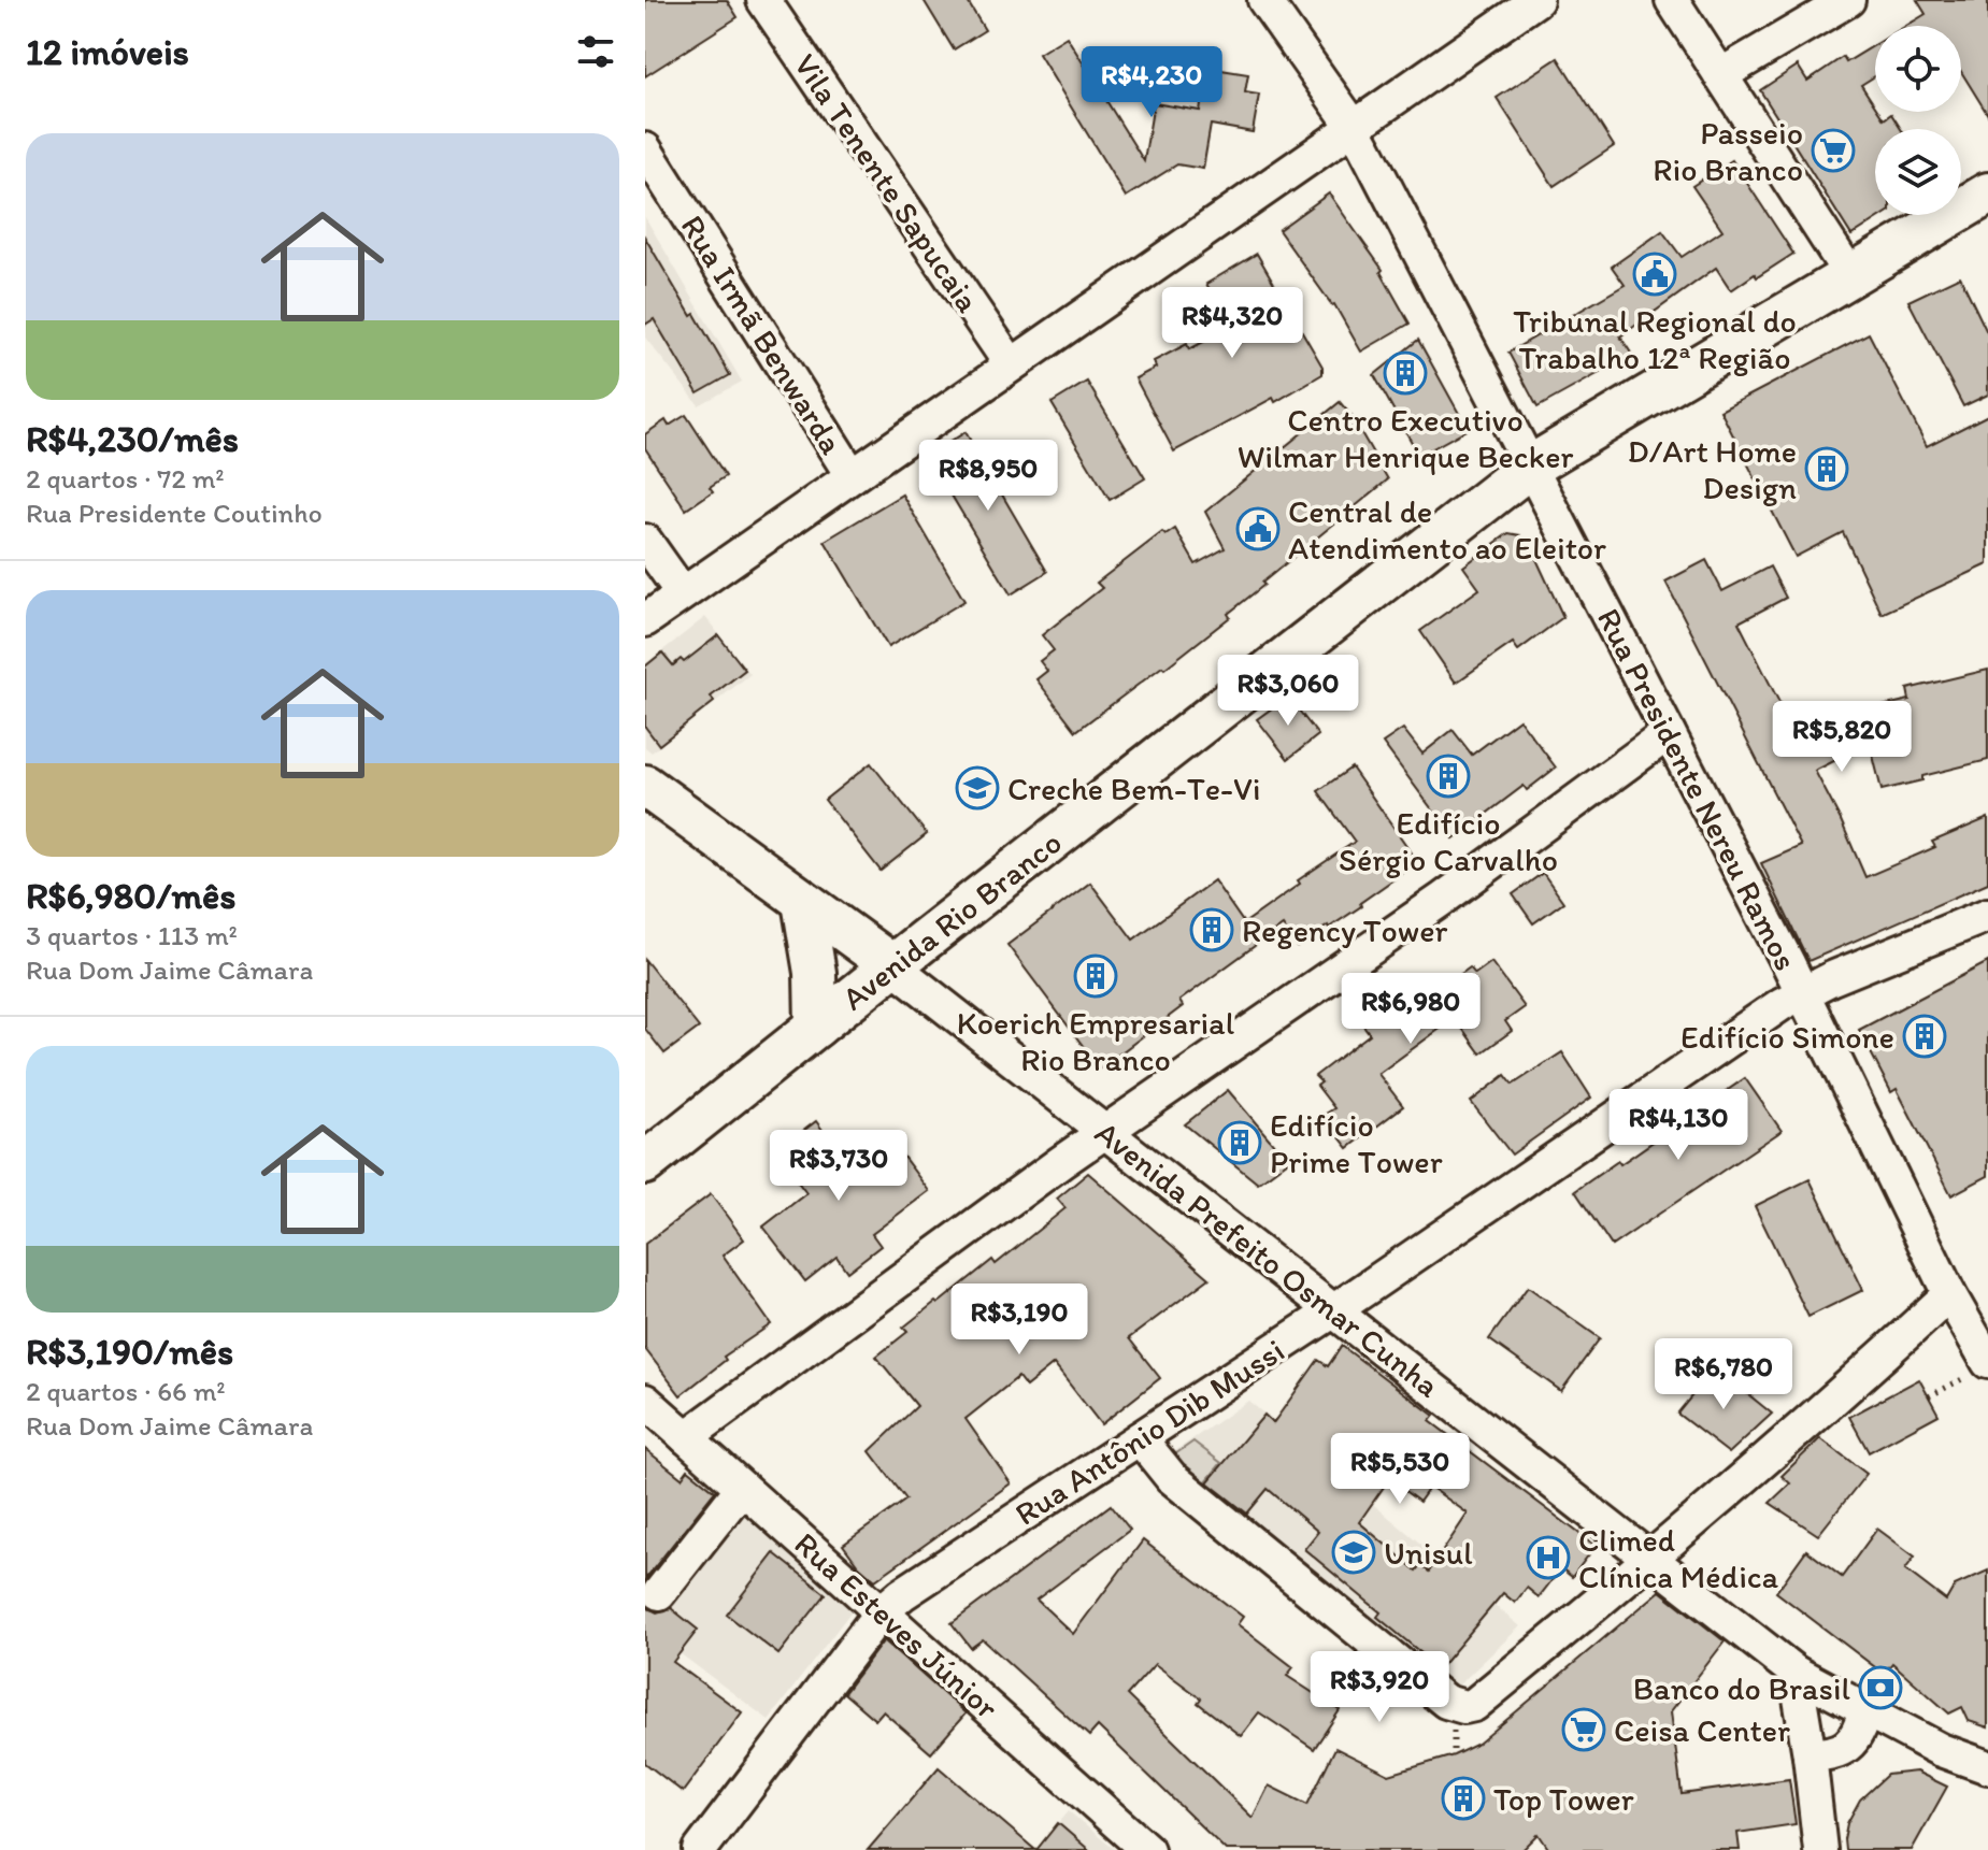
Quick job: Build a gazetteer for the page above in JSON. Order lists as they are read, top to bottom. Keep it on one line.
{"streets":{"main road":["Avenida Rio Branco","Avenida Prefeito Osmar Cunha"],"street":["Vila Tenente Sapucaia","Rua Irmã Benwarda","Rua Presidente Nereu Ramos","Rua Antônio Dib Mussi","Rua Esteves Júnior"]},"crossings":[["Rua Presidente Nereu Ramos","Avenida Rio Branco"],["Rua Presidente Nereu Ramos","Rua Antônio Dib Mussi"],["Avenida Rio Branco","Avenida Prefeito Osmar Cunha"],["Avenida Prefeito Osmar Cunha","Rua Antônio Dib Mussi"],["Rua Antônio Dib Mussi","Rua Esteves Júnior"]],"places":{"supermarket":["Passeio Rio Branco","Ceisa Center"],"public building":["Tribunal Regional do Trabalho 12ª Região","Central de Atendimento ao Eleitor"],"building":["Centro Executivo Wilmar Henrique Becker","D/Art Home Design","Edifício Sérgio Carvalho","Regency Tower","Koerich Empresarial Rio Branco","Edifício Simone","Edifício Prime Tower","Top Tower"],"school or university":["Creche Bem-Te-Vi","Unisul"],"hospital":["Climed Clínica Médica"],"bank":["Banco do Brasil"]},"page":{"heading":"12 imóveis","price":["R$4,230","R$4,320","R$8,950","R$3,060","R$5,820","R$6,980","R$4,130","R$3,730","R$3,190","R$6,780","R$5,530","R$3,920"],"list":[{"name":"R$4,230/mês","note":"2 quartos · 72 m² · Rua Presidente Coutinho"},{"name":"R$6,980/mês","note":"3 quartos · 113 m² · Rua Dom Jaime Câmara"},{"name":"R$3,190/mês","note":"2 quartos · 66 m² · Rua Dom Jaime Câmara"}]}}
